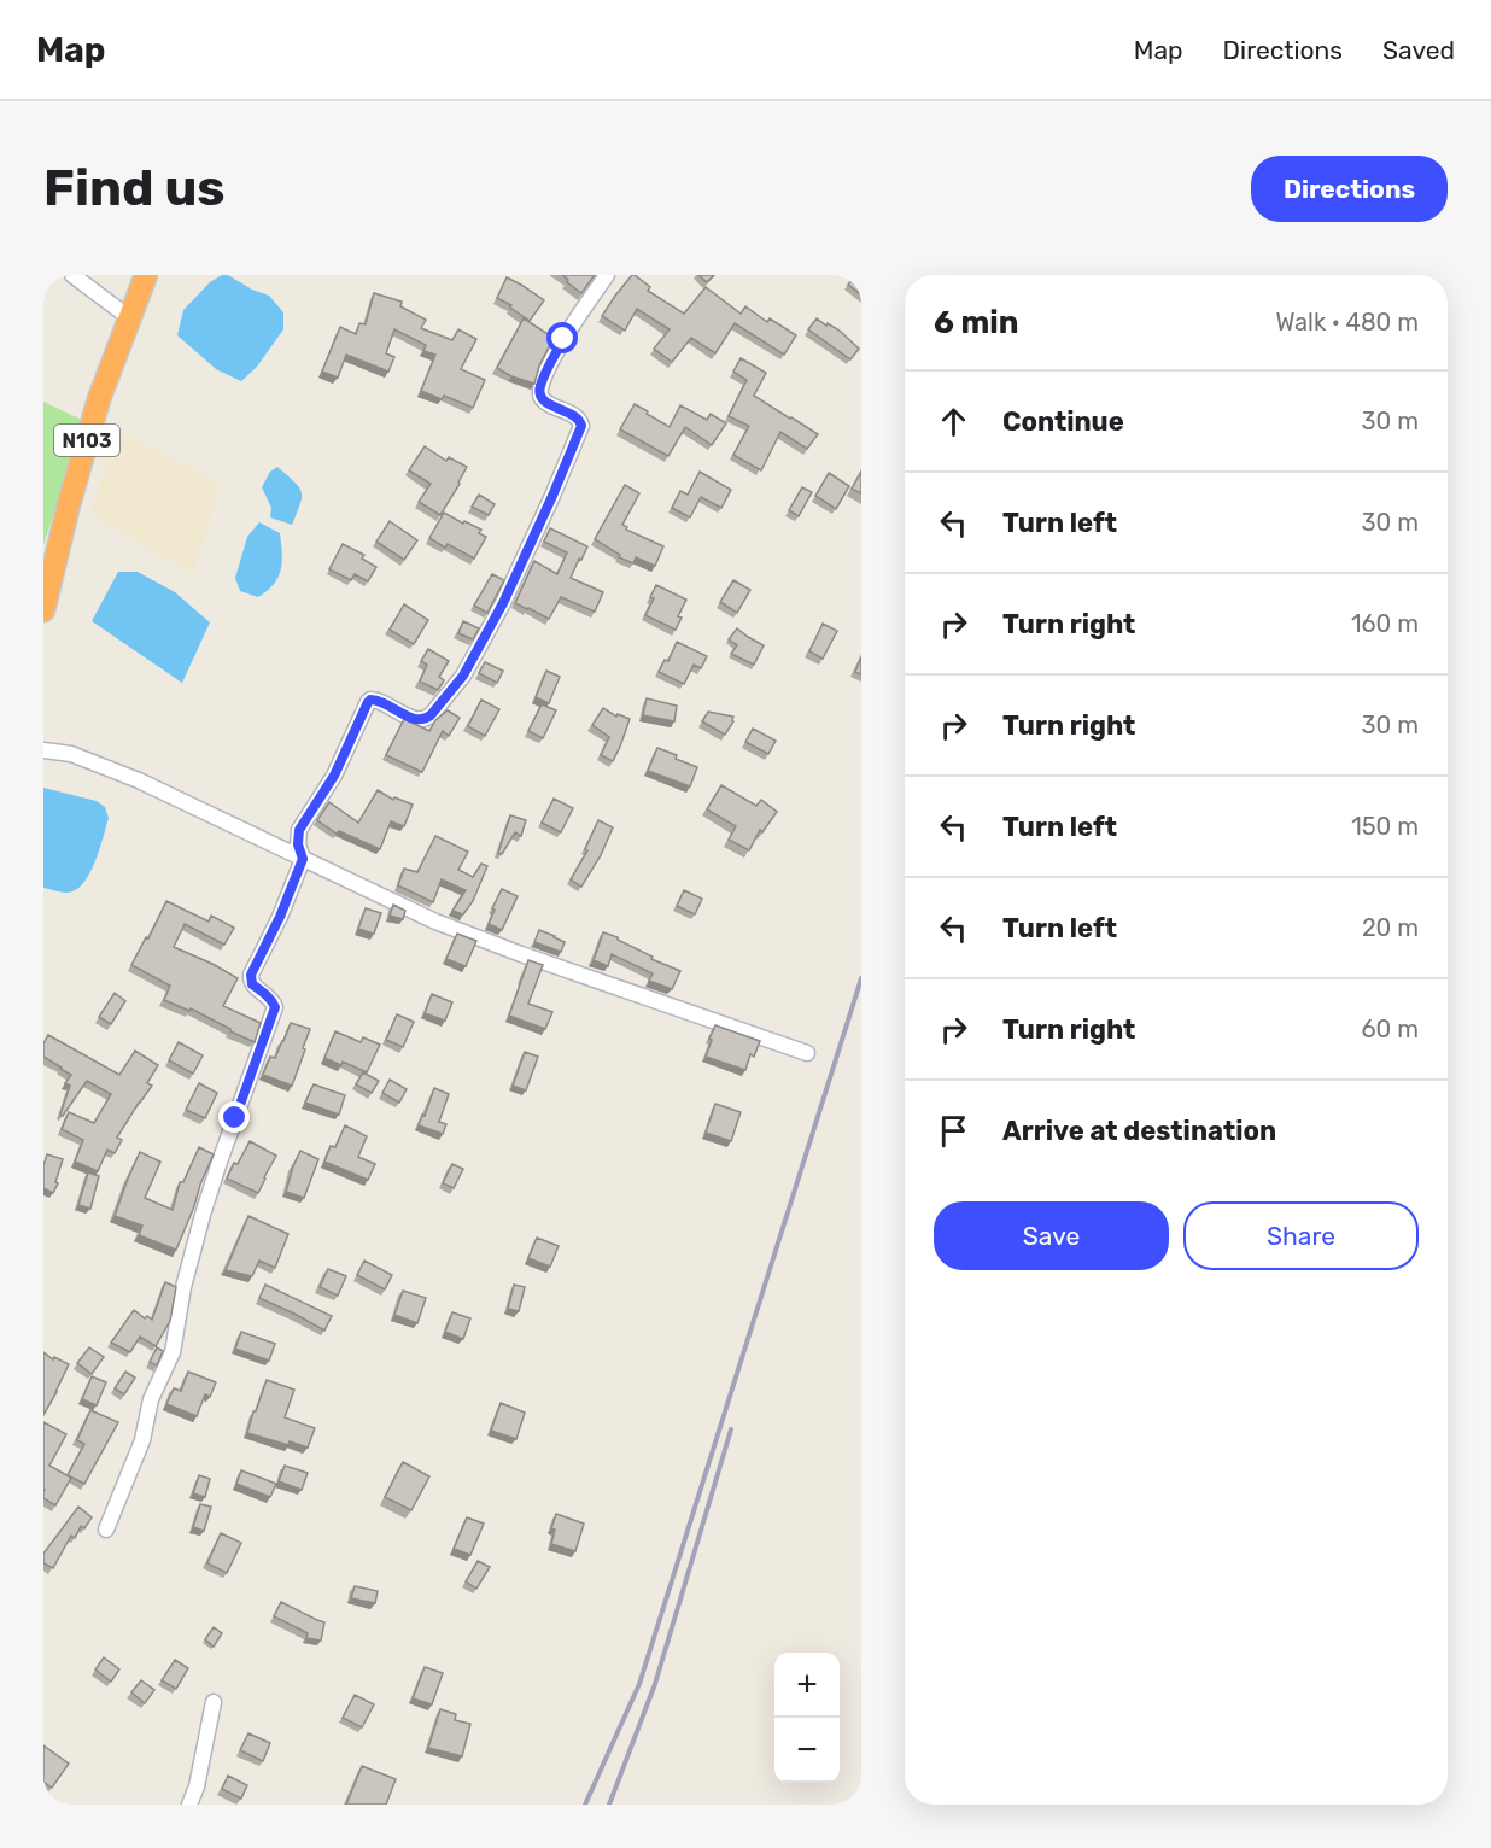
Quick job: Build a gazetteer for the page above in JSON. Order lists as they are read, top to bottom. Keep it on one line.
{"streets":{"highway":["N103"]},"page":{"header":"Map","nav":["Map","Directions","Saved"],"buttons":["Directions",["Save","Share"]],"title":"Find us","heading":["6 min","Walk · 480 m"],"list":[["Continue","30 m"],["Turn left","30 m"],["Turn right","160 m"],["Turn right","30 m"],["Turn left","150 m"],["Turn left","20 m"],["Turn right","60 m"],"Arrive at destination"],"map_buttons":["+","−"]}}
